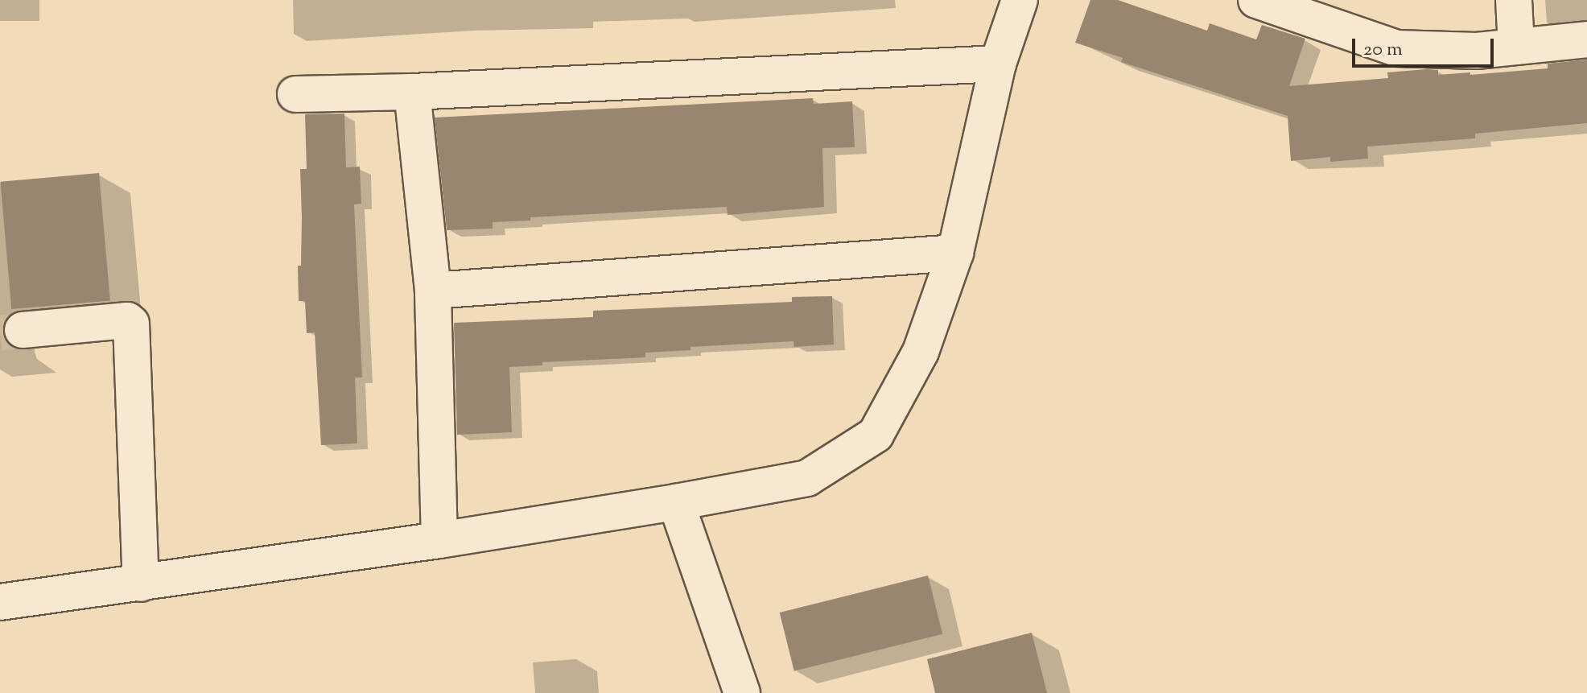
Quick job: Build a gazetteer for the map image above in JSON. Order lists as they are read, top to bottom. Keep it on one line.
{"scale_bar":"20 m"}
